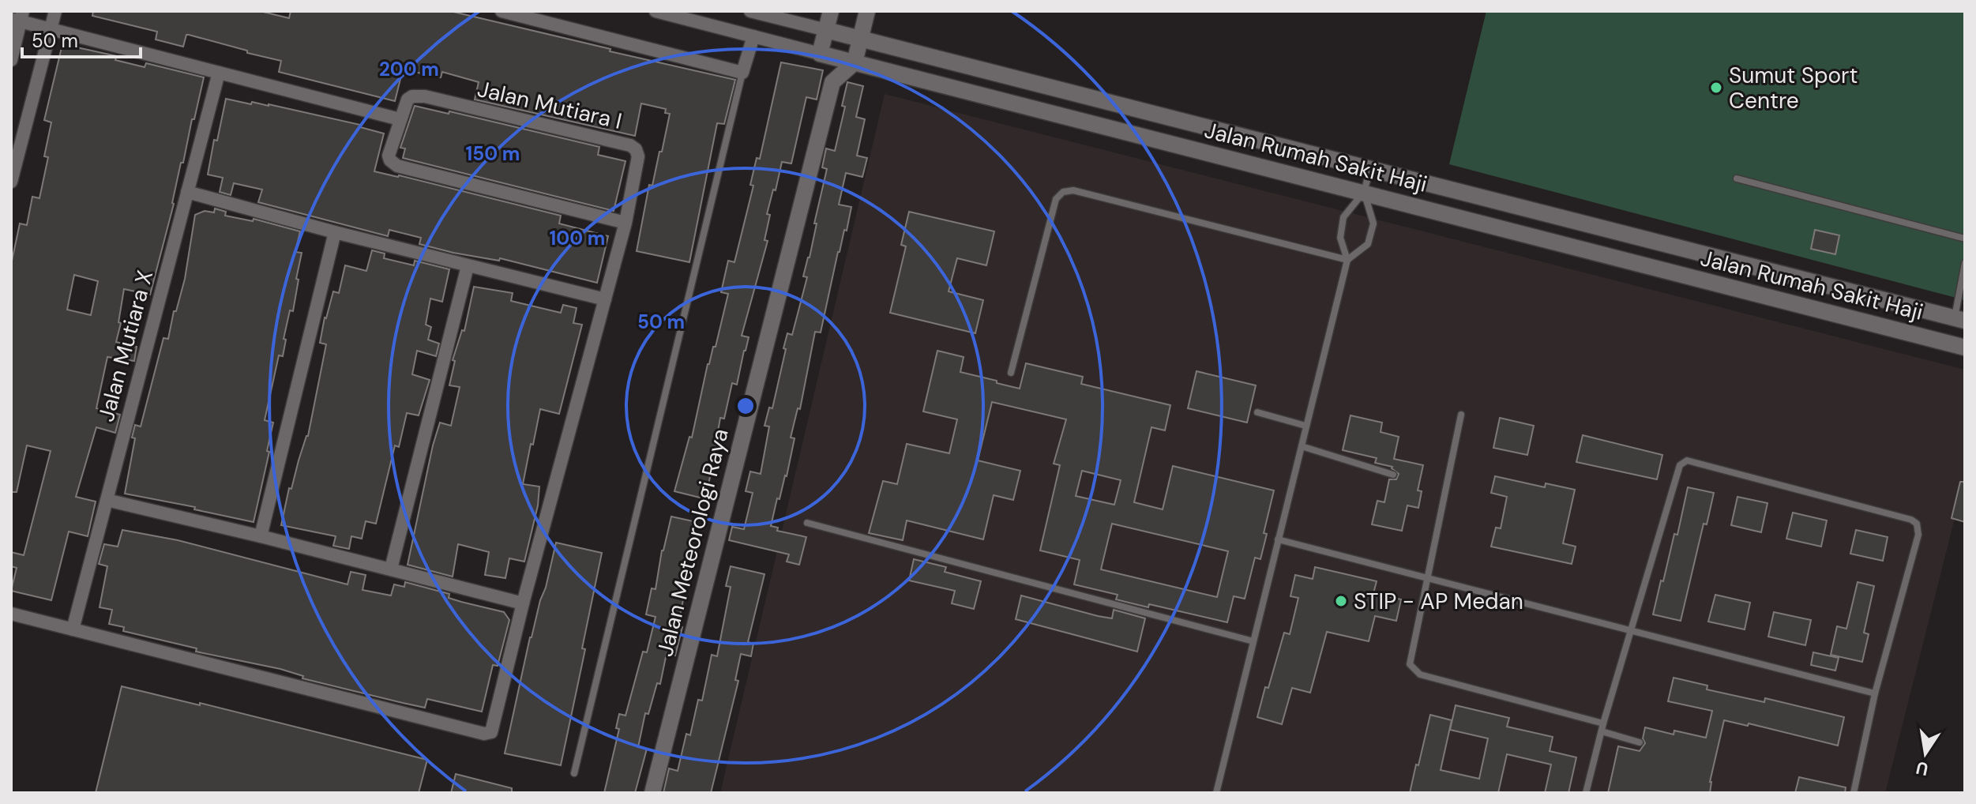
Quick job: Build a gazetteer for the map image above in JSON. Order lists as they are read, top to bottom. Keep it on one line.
{"streets":{"street":["Jalan Mutiara I","Jalan Rumah Sakit Haji","Jalan Mutiara X","Jalan Meteorologi Raya"]},"places":["Sumut Sport Centre","STIP - AP Medan"],"scale_bar":"50 m","north":"bottom","rings":["200 m","150 m","100 m","50 m"]}
